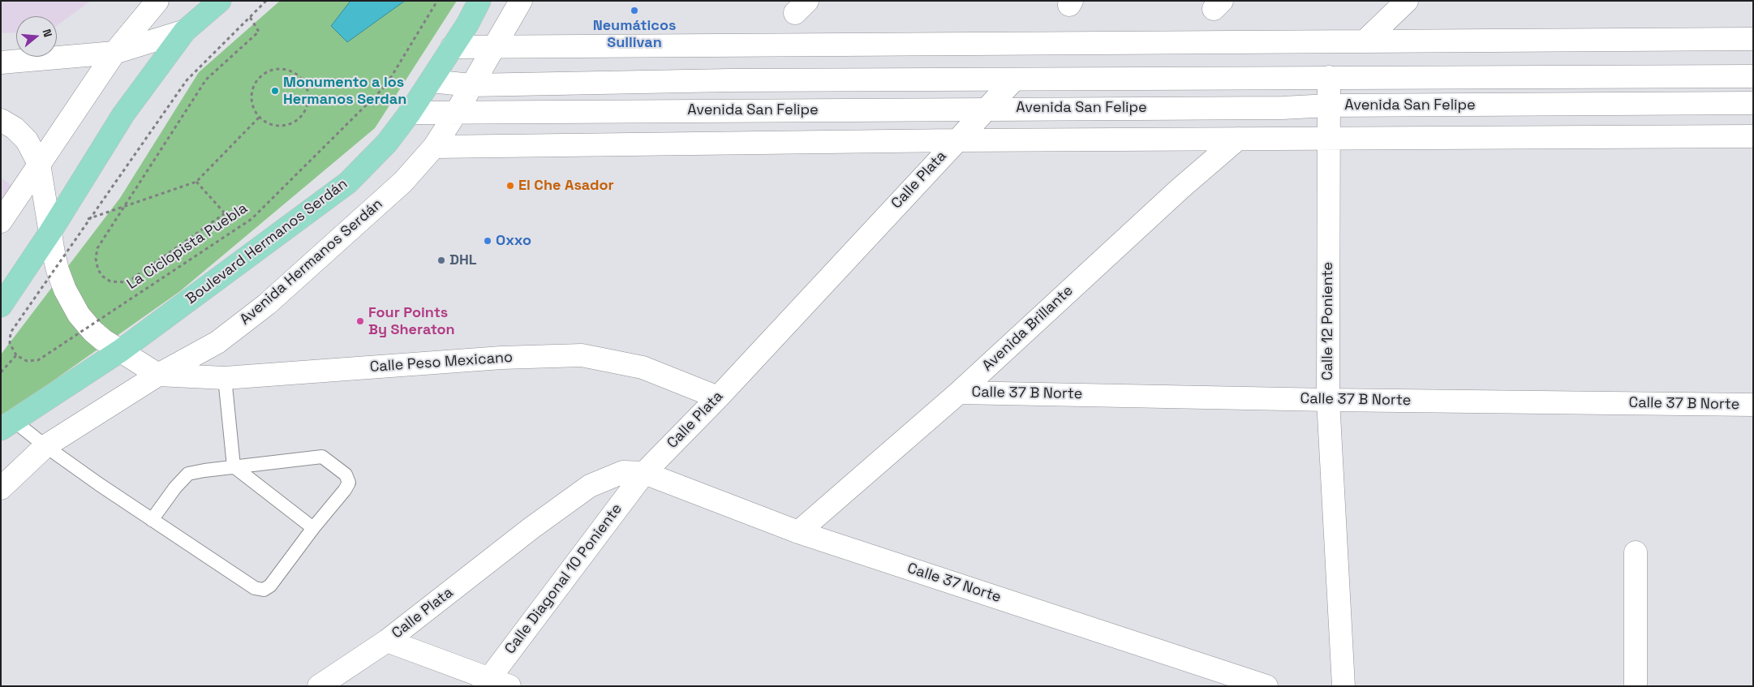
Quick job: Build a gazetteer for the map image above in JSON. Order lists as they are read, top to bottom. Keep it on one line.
{"streets":{"main road":["Boulevard Hermanos Serdán"],"street":["Avenida San Felipe","Calle Plata","Avenida Hermanos Serdán","Calle 12 Poniente","Avenida Brillante","Calle Peso Mexicano","Calle 37 B Norte","Calle Diagonal 10 Poniente","Calle 37 Norte"],"path":["La Ciclopista Puebla"]},"crossings":[["Avenida San Felipe","Calle Plata"],["Avenida San Felipe","Boulevard Hermanos Serdán"],["Avenida San Felipe","Avenida Hermanos Serdán"],["Avenida San Felipe","Calle 12 Poniente"],["Calle Plata","Calle Peso Mexicano"],["Calle Plata","Calle Diagonal 10 Poniente"],["Calle Plata","Calle 37 Norte"],["Avenida Hermanos Serdán","Calle Peso Mexicano"],["Calle 12 Poniente","Calle 37 B Norte"],["Avenida Brillante","Calle 37 B Norte"],["Avenida Brillante","Calle 37 Norte"],["Calle Diagonal 10 Poniente","Calle 37 Norte"]],"places":["Neumáticos Sullivan","Monumento a los Hermanos Serdan","El Che Asador","Oxxo","DHL","Four Points By Sheraton"],"north":"right"}
